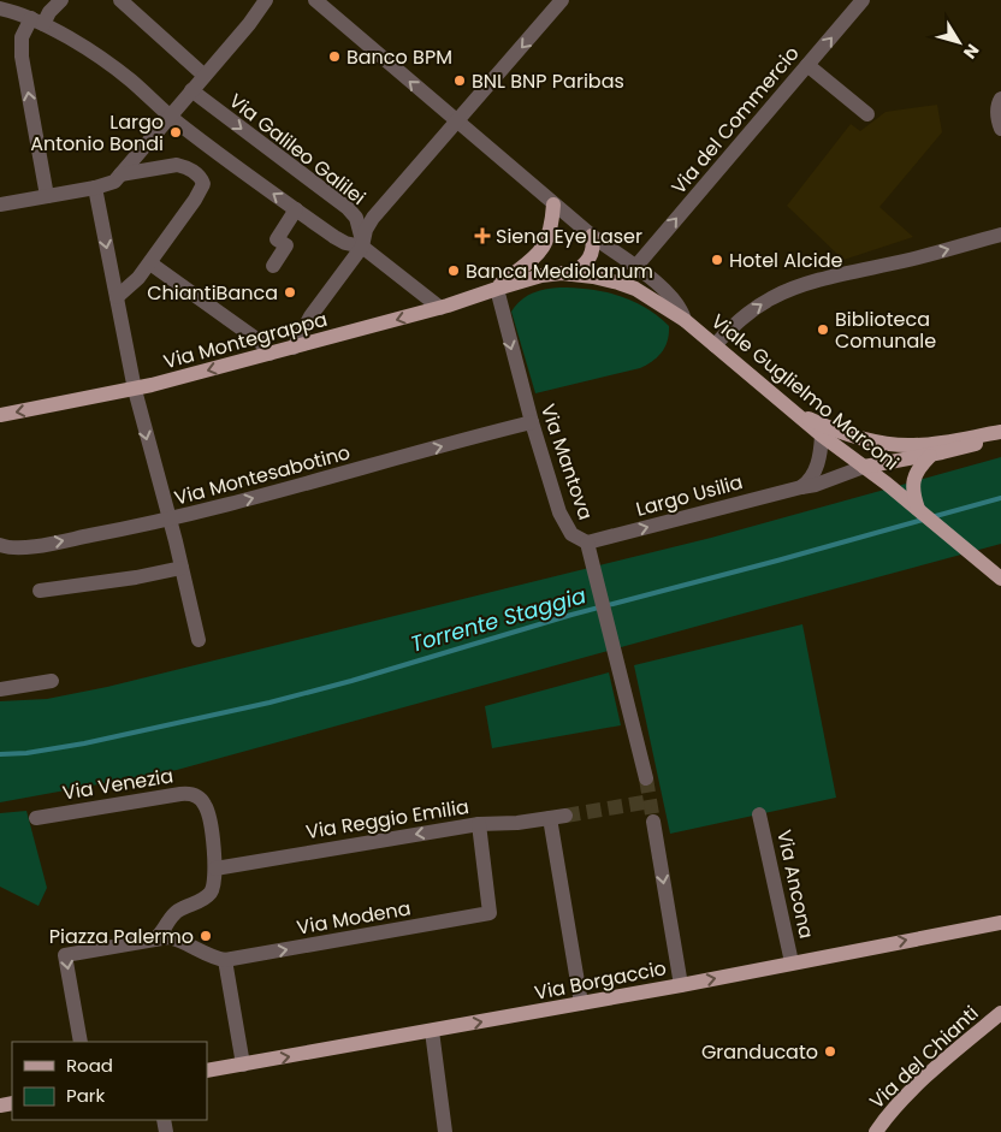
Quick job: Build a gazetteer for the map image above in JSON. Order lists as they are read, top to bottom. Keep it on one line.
{"streets":{"main road":["Via Montegrappa","Viale Guglielmo Marconi","Via Borgaccio","Via del Chianti"],"street":["Via del Commercio","Via Galileo Galilei","Via Mantova","Via Montesabotino","Largo Usilia","Via Venezia","Via Reggio Emilia","Via Ancona","Via Modena"]},"crossings":[["Via del Commercio","Viale Guglielmo Marconi"],["Via Galileo Galilei","Via Montegrappa"],["Via Galileo Galilei","Viale Guglielmo Marconi"],["Via Galileo Galilei","Via Mantova"],["Via Montegrappa","Viale Guglielmo Marconi"],["Via Montegrappa","Via Mantova"],["Viale Guglielmo Marconi","Via Mantova"],["Viale Guglielmo Marconi","Largo Usilia"],["Via Mantova","Via Montesabotino"],["Via Mantova","Largo Usilia"],["Via Venezia","Via Reggio Emilia"],["Via Reggio Emilia","Via Modena"],["Via Reggio Emilia","Via Borgaccio"],["Via Ancona","Via Borgaccio"]],"one_way":["Via del Commercio","Via Montegrappa","Via Montesabotino","Largo Usilia","Via Reggio Emilia","Via Modena","Via Borgaccio"],"water":["Torrente Staggia"],"places":{"other":["Banco BPM","BNL BNP Paribas","Largo Antonio Bondi","Hotel Alcide","Banca Mediolanum","ChiantiBanca","Biblioteca Comunale","Piazza Palermo","Granducato"],"health":["Siena Eye Laser"]},"legend":["Road","Park"],"north":"bottom right"}
